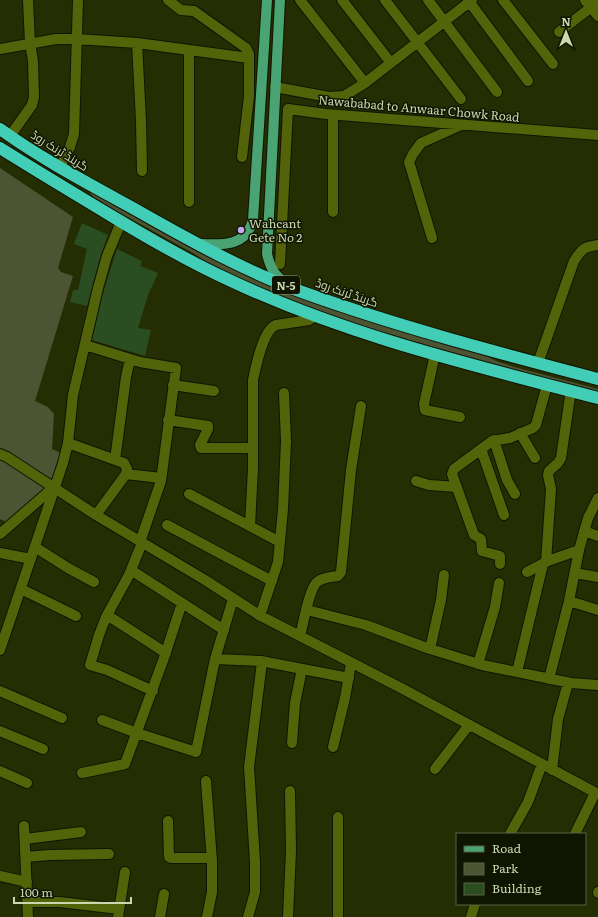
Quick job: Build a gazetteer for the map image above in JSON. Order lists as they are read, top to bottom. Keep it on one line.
{"streets":{"highway":["گرینڈ ٹرنک روڈ","N-5"],"street":["Nawababad to Anwaar Chowk Road"]},"places":["Wahcant Gete No 2"],"legend":["Road","Park","Building"],"scale_bar":"100 m","north":"top"}
